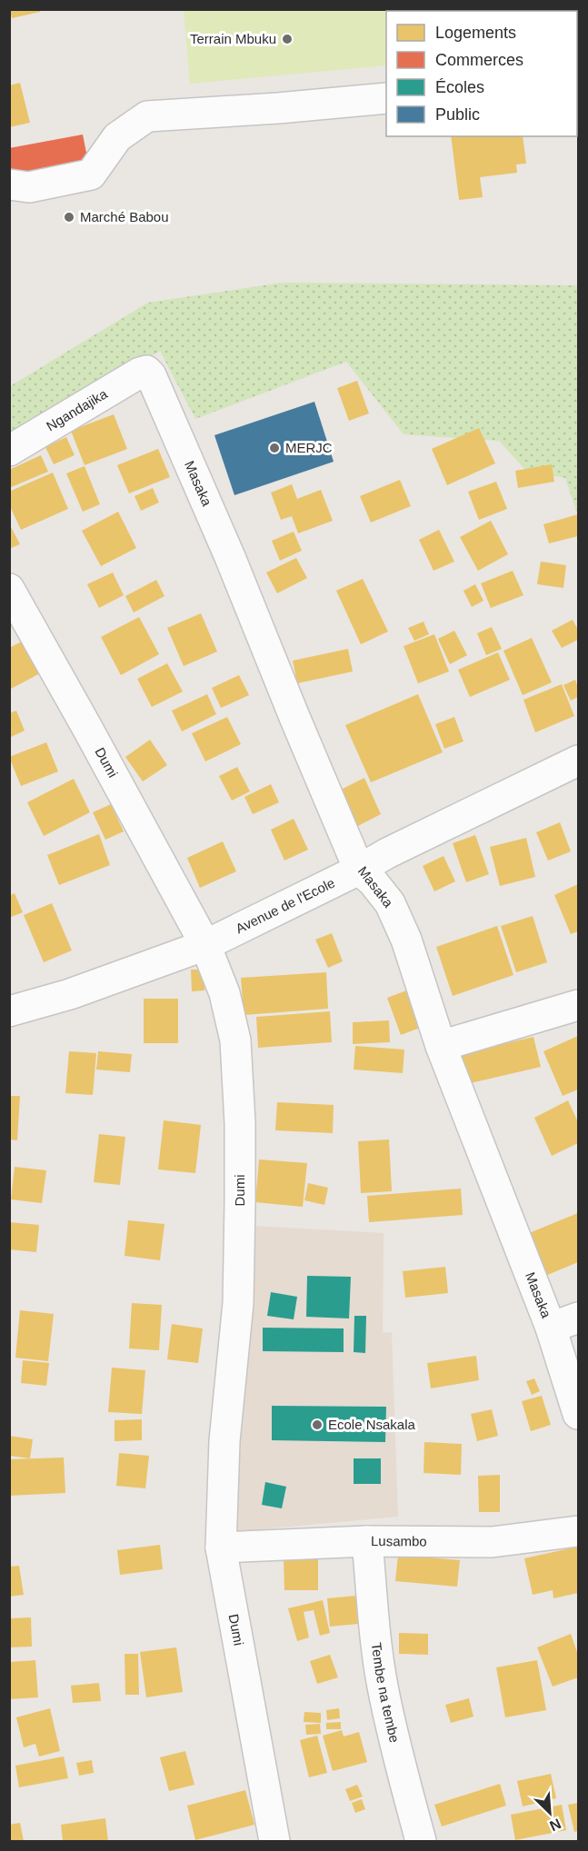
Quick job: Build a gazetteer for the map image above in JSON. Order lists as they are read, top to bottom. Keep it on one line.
{"streets":{"street":["Ngandajika","Masaka","Dumi","Avenue de l'Ecole","Lusambo","Tembe na tembe"]},"crossings":[["Ngandajika","Masaka"],["Masaka","Avenue de l'Ecole"],["Dumi","Avenue de l'Ecole"],["Dumi","Lusambo"],["Lusambo","Tembe na tembe"]],"places":["Terrain Mbuku","Marché Babou","MERJC","Ecole Nsakala"],"legend":["Logements","Commerces","Écoles","Public"],"north":"bottom right"}
